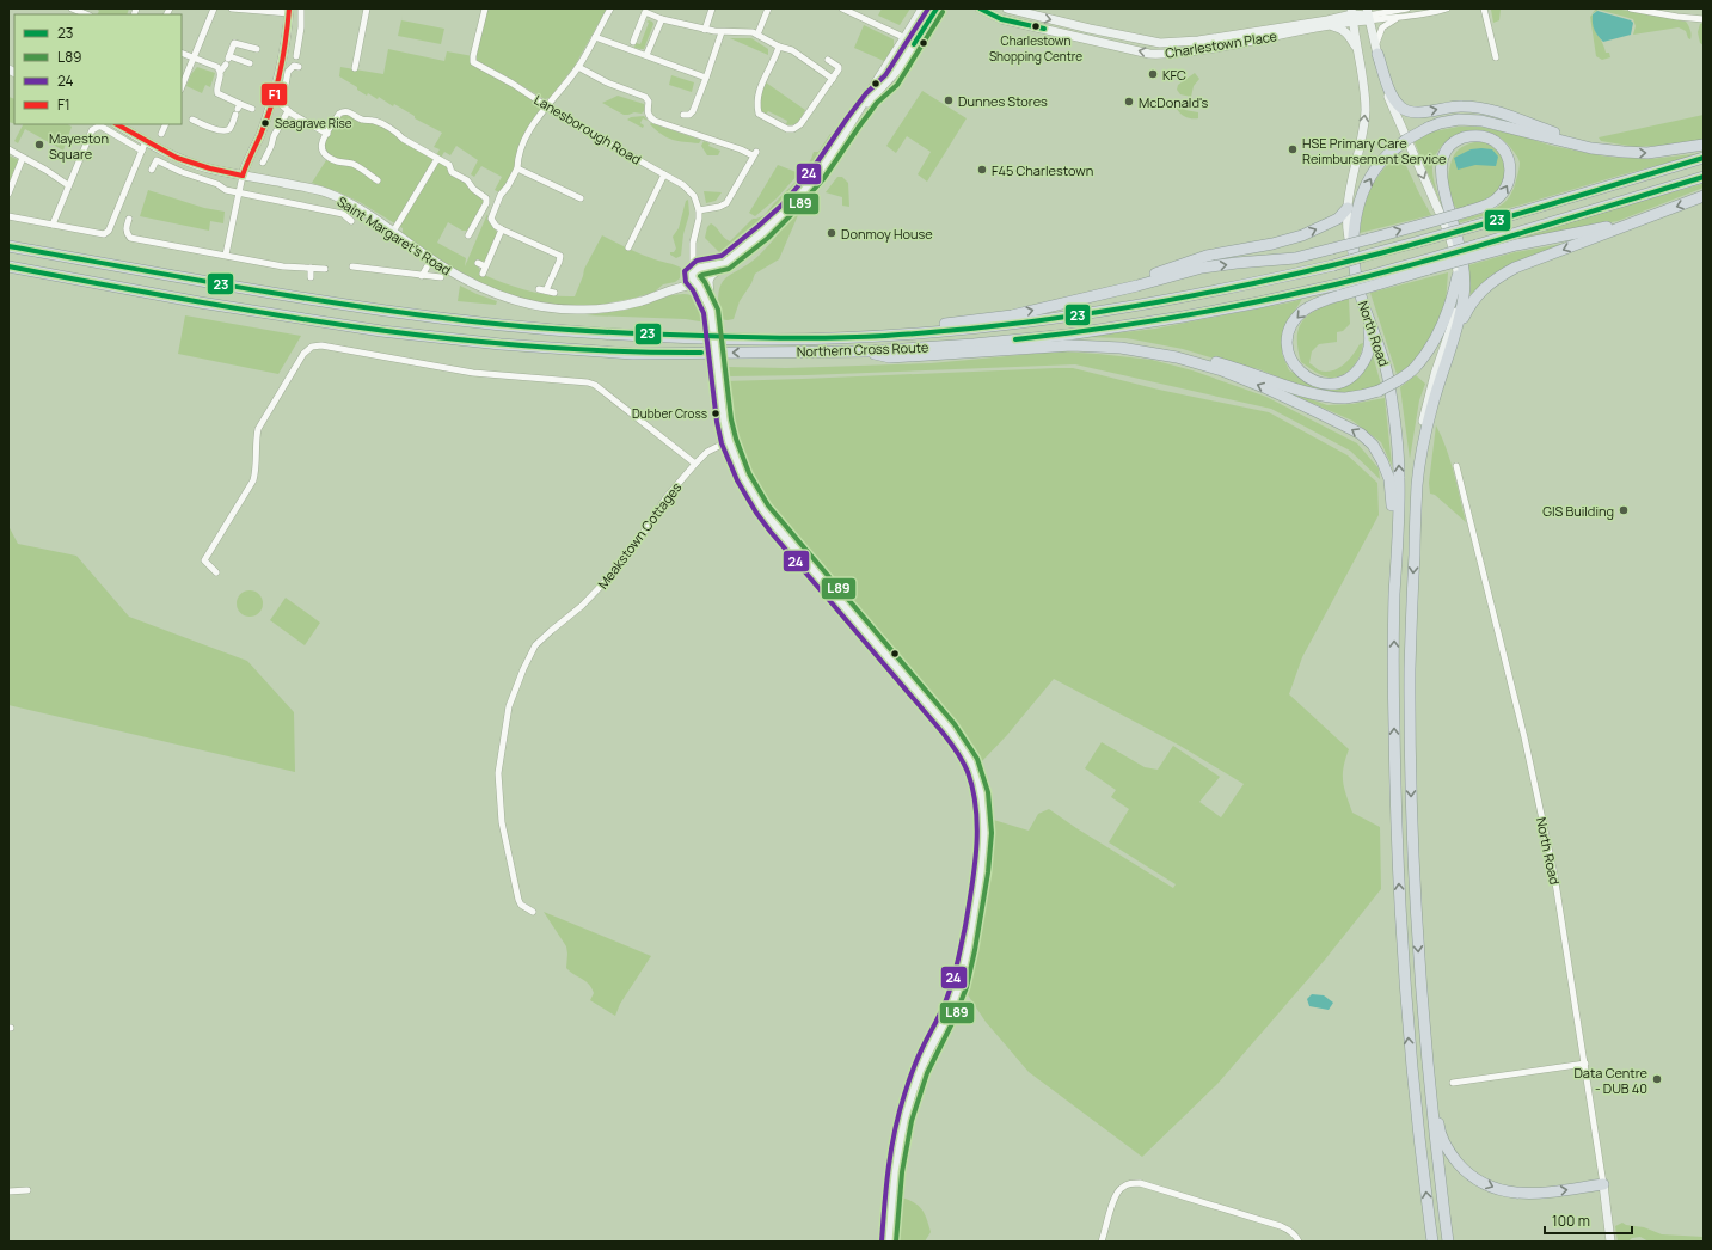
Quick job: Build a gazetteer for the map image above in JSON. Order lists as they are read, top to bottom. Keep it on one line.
{"streets":{"highway":["North Road","Northern Cross Route"],"main road":["Charlestown Place","Saint Margaret's Road"],"street":["Lanesborough Road","Meakstown Cottages"]},"crossings":[["Charlestown Place","North Road"]],"places":["Charlestown Shopping Centre","KFC","Dunnes Stores","McDonald's","Seagrave Rise","Mayeston Square","HSE Primary Care Reimbursement Service","F45 Charlestown","Donmoy House","Dubber Cross","GIS Building","Data Centre - DUB 40"],"lines":["transit line 23","transit line 24","transit line F1","transit line L89"],"legend":["23","L89","24","F1"],"scale_bar":"100 m"}
